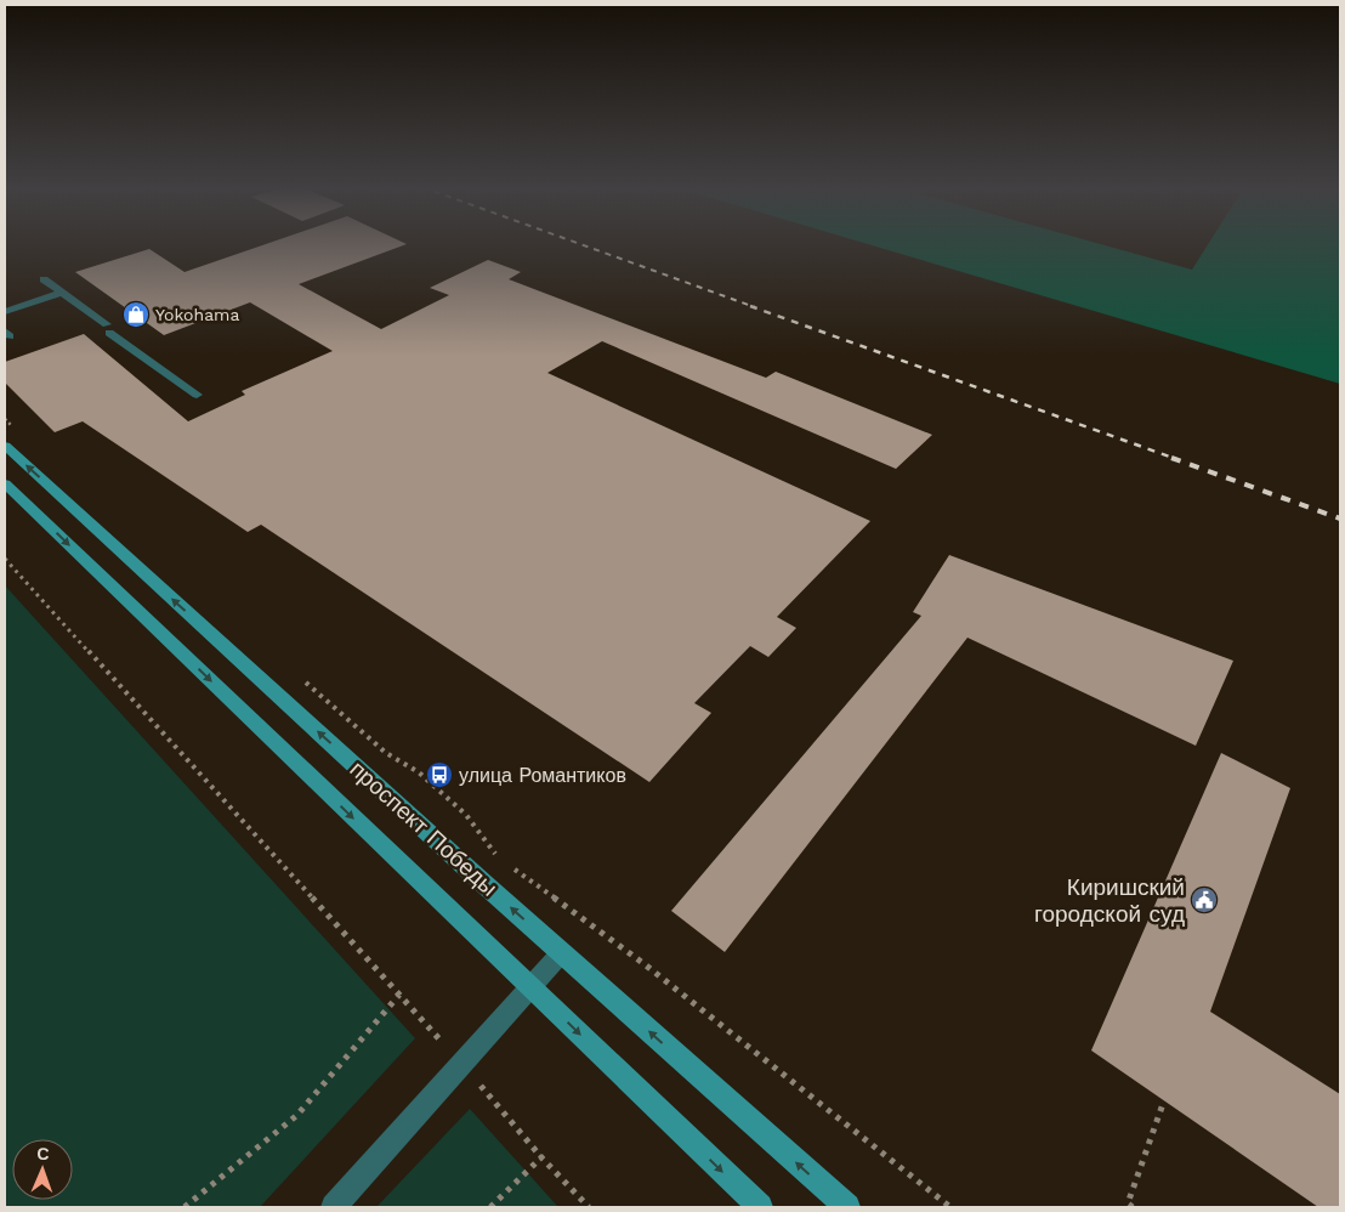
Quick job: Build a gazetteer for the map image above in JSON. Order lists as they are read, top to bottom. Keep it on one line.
{"streets":{"main road":["проспект Победы"]},"places":{"shop":["Yokohama"],"bus stop":["улица Романтиков"],"public building":["Киришский городской суд"]},"north":"top"}
